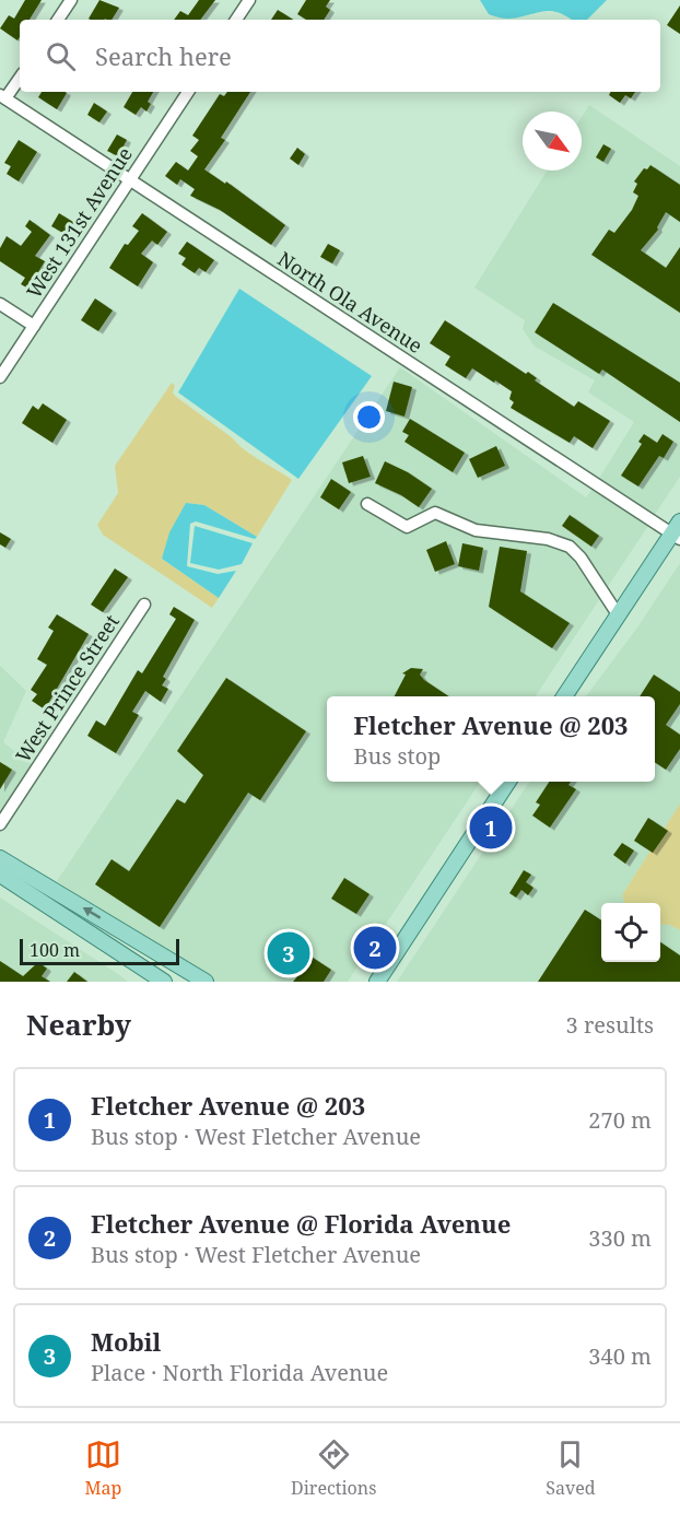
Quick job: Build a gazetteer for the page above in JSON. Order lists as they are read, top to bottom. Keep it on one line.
{"streets":{"street":["West 131st Avenue","North Ola Avenue","West Prince Street"]},"crossings":[["West 131st Avenue","North Ola Avenue"]],"scale_bar":"100 m","north":"bottom right","page":{"search":"Search here","popup":["Fletcher Avenue @ 203","Bus stop"],"pins":["1","2","3"],"scale":"100 m","heading":["Nearby","3 results"],"list":[{"mark":"1","name":"Fletcher Avenue @ 203","note":"Bus stop · West Fletcher Avenue","value":"270 m"},{"mark":"2","name":"Fletcher Avenue @ Florida Avenue","note":"Bus stop · West Fletcher Avenue","value":"330 m"},{"mark":"3","name":"Mobil","note":"Place · North Florida Avenue","value":"340 m"}],"nav":["Map","Directions","Saved"]}}
